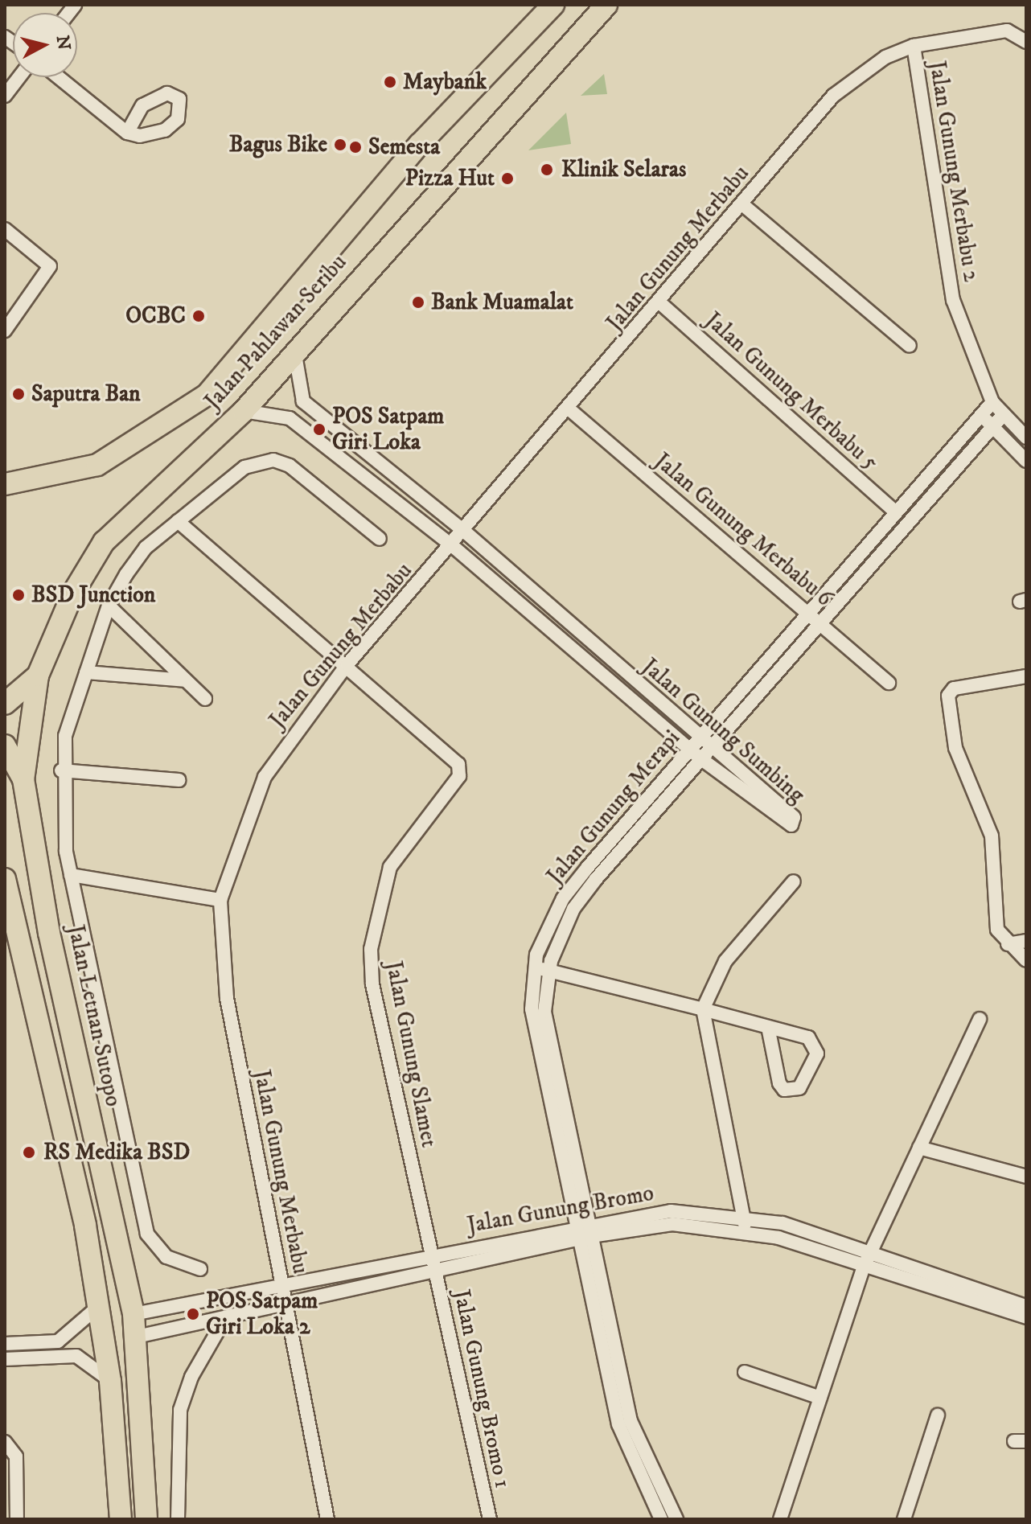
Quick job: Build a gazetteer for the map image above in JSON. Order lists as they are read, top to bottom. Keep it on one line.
{"streets":{"main road":["Jalan Pahlawan Seribu","Jalan Letnan Sutopo"],"street":["Jalan Gunung Merbabu 2","Jalan Gunung Merbabu","Jalan Gunung Merbabu 5","Jalan Gunung Merbabu 6","Jalan Gunung Sumbing","Jalan Gunung Merapi","Jalan Gunung Slamet","Jalan Gunung Bromo","Jalan Gunung Bromo 1"]},"crossings":[["Jalan Gunung Merbabu 2","Jalan Gunung Merbabu"],["Jalan Gunung Merbabu 2","Jalan Gunung Merapi"],["Jalan Gunung Merbabu","Jalan Gunung Merbabu 5"],["Jalan Gunung Merbabu","Jalan Gunung Merbabu 6"],["Jalan Gunung Merbabu","Jalan Gunung Sumbing"],["Jalan Gunung Merbabu","Jalan Gunung Slamet"],["Jalan Gunung Merbabu","Jalan Gunung Bromo"],["Jalan Pahlawan Seribu","Jalan Gunung Sumbing"],["Jalan Pahlawan Seribu","Jalan Letnan Sutopo"],["Jalan Gunung Merbabu 5","Jalan Gunung Merapi"],["Jalan Gunung Merbabu 6","Jalan Gunung Merapi"],["Jalan Gunung Sumbing","Jalan Gunung Merapi"],["Jalan Gunung Merapi","Jalan Gunung Bromo"],["Jalan Letnan Sutopo","Jalan Gunung Bromo"],["Jalan Gunung Slamet","Jalan Gunung Bromo"],["Jalan Gunung Slamet","Jalan Gunung Bromo 1"],["Jalan Gunung Bromo","Jalan Gunung Bromo 1"]],"places":["Maybank","Bagus Bike","Semesta","Klinik Selaras","Pizza Hut","Bank Muamalat","OCBC","Saputra Ban","POS Satpam Giri Loka","BSD Junction","RS Medika BSD","POS Satpam Giri Loka 2"],"north":"right"}
